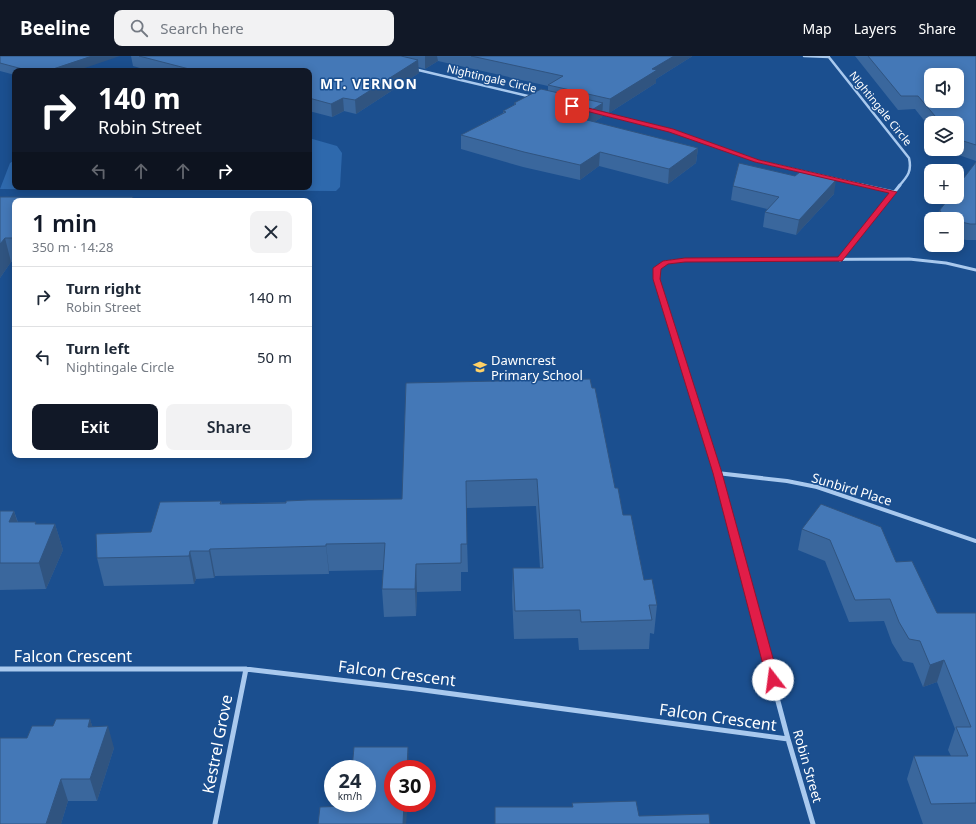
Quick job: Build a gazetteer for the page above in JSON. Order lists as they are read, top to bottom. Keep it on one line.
{"streets":{"street":["Nightingale Circle","Sunbird Place","Falcon Crescent","Kestrel Grove","Robin Street"]},"crossings":[["Nightingale Circle","Robin Street"],["Sunbird Place","Robin Street"],["Falcon Crescent","Kestrel Grove"],["Falcon Crescent","Robin Street"]],"districts":["MT. VERNON"],"places":{"school or university":["Dawncrest Primary School"]},"page":{"header":"Beeline","search":"Search here","nav":["Map","Layers","Share"],"map_buttons":["+","−"],"turn":["140 m","Robin Street"],"heading":["1 min","350 m · 14:28"],"list":[{"name":"Turn right","note":"Robin Street","value":"140 m"},{"name":"Turn left","note":"Nightingale Circle","value":"50 m"}],"buttons":["Exit","Share"],"speed":"24 km/h","limit":"30"}}
